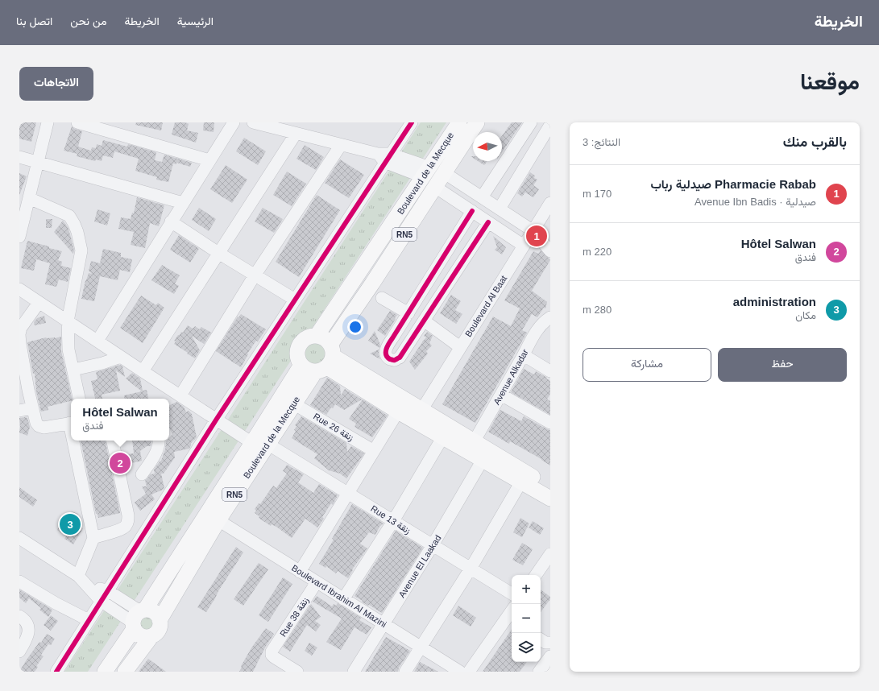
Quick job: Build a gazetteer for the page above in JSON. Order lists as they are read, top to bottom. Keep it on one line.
{"streets":{"main road":["Boulevard de la Mecque","RN5"],"street":["Boulevard Al Baat","Avenue Alkadar","Rue 26 زنقة","Rue 13 زنقة","Avenue El Laakad","Boulevard Ibrahim Al Mazini","Rue 38 زنقة"]},"crossings":[["Boulevard de la Mecque","RN5"],["Boulevard de la Mecque","Rue 26 زنقة"],["Boulevard de la Mecque","Rue 13 زنقة"],["Boulevard de la Mecque","Boulevard Ibrahim Al Mazini"],["Rue 13 زنقة","Avenue El Laakad"],["Avenue El Laakad","Boulevard Ibrahim Al Mazini"],["Boulevard Ibrahim Al Mazini","Rue 38 زنقة"]],"north":"left","page":{"header":"الخريطة","nav":["الرئيسية","الخريطة","من نحن","اتصل بنا"],"title":"موقعنا","buttons":["الاتجاهات",["حفظ","مشاركة"]],"heading":["بالقرب منك","النتائج: 3"],"list":[{"mark":"1","name":"Pharmacie Rabab صيدلية رباب","note":"صيدلية · Avenue Ibn Badis","value":"170 m"},{"mark":"2","name":"Hôtel Salwan","note":"فندق","value":"220 m"},{"mark":"3","name":"administration","note":"مكان","value":"280 m"}],"pins":["1","2","3"],"popup":["Hôtel Salwan","فندق"],"map_buttons":["+","−"]}}
